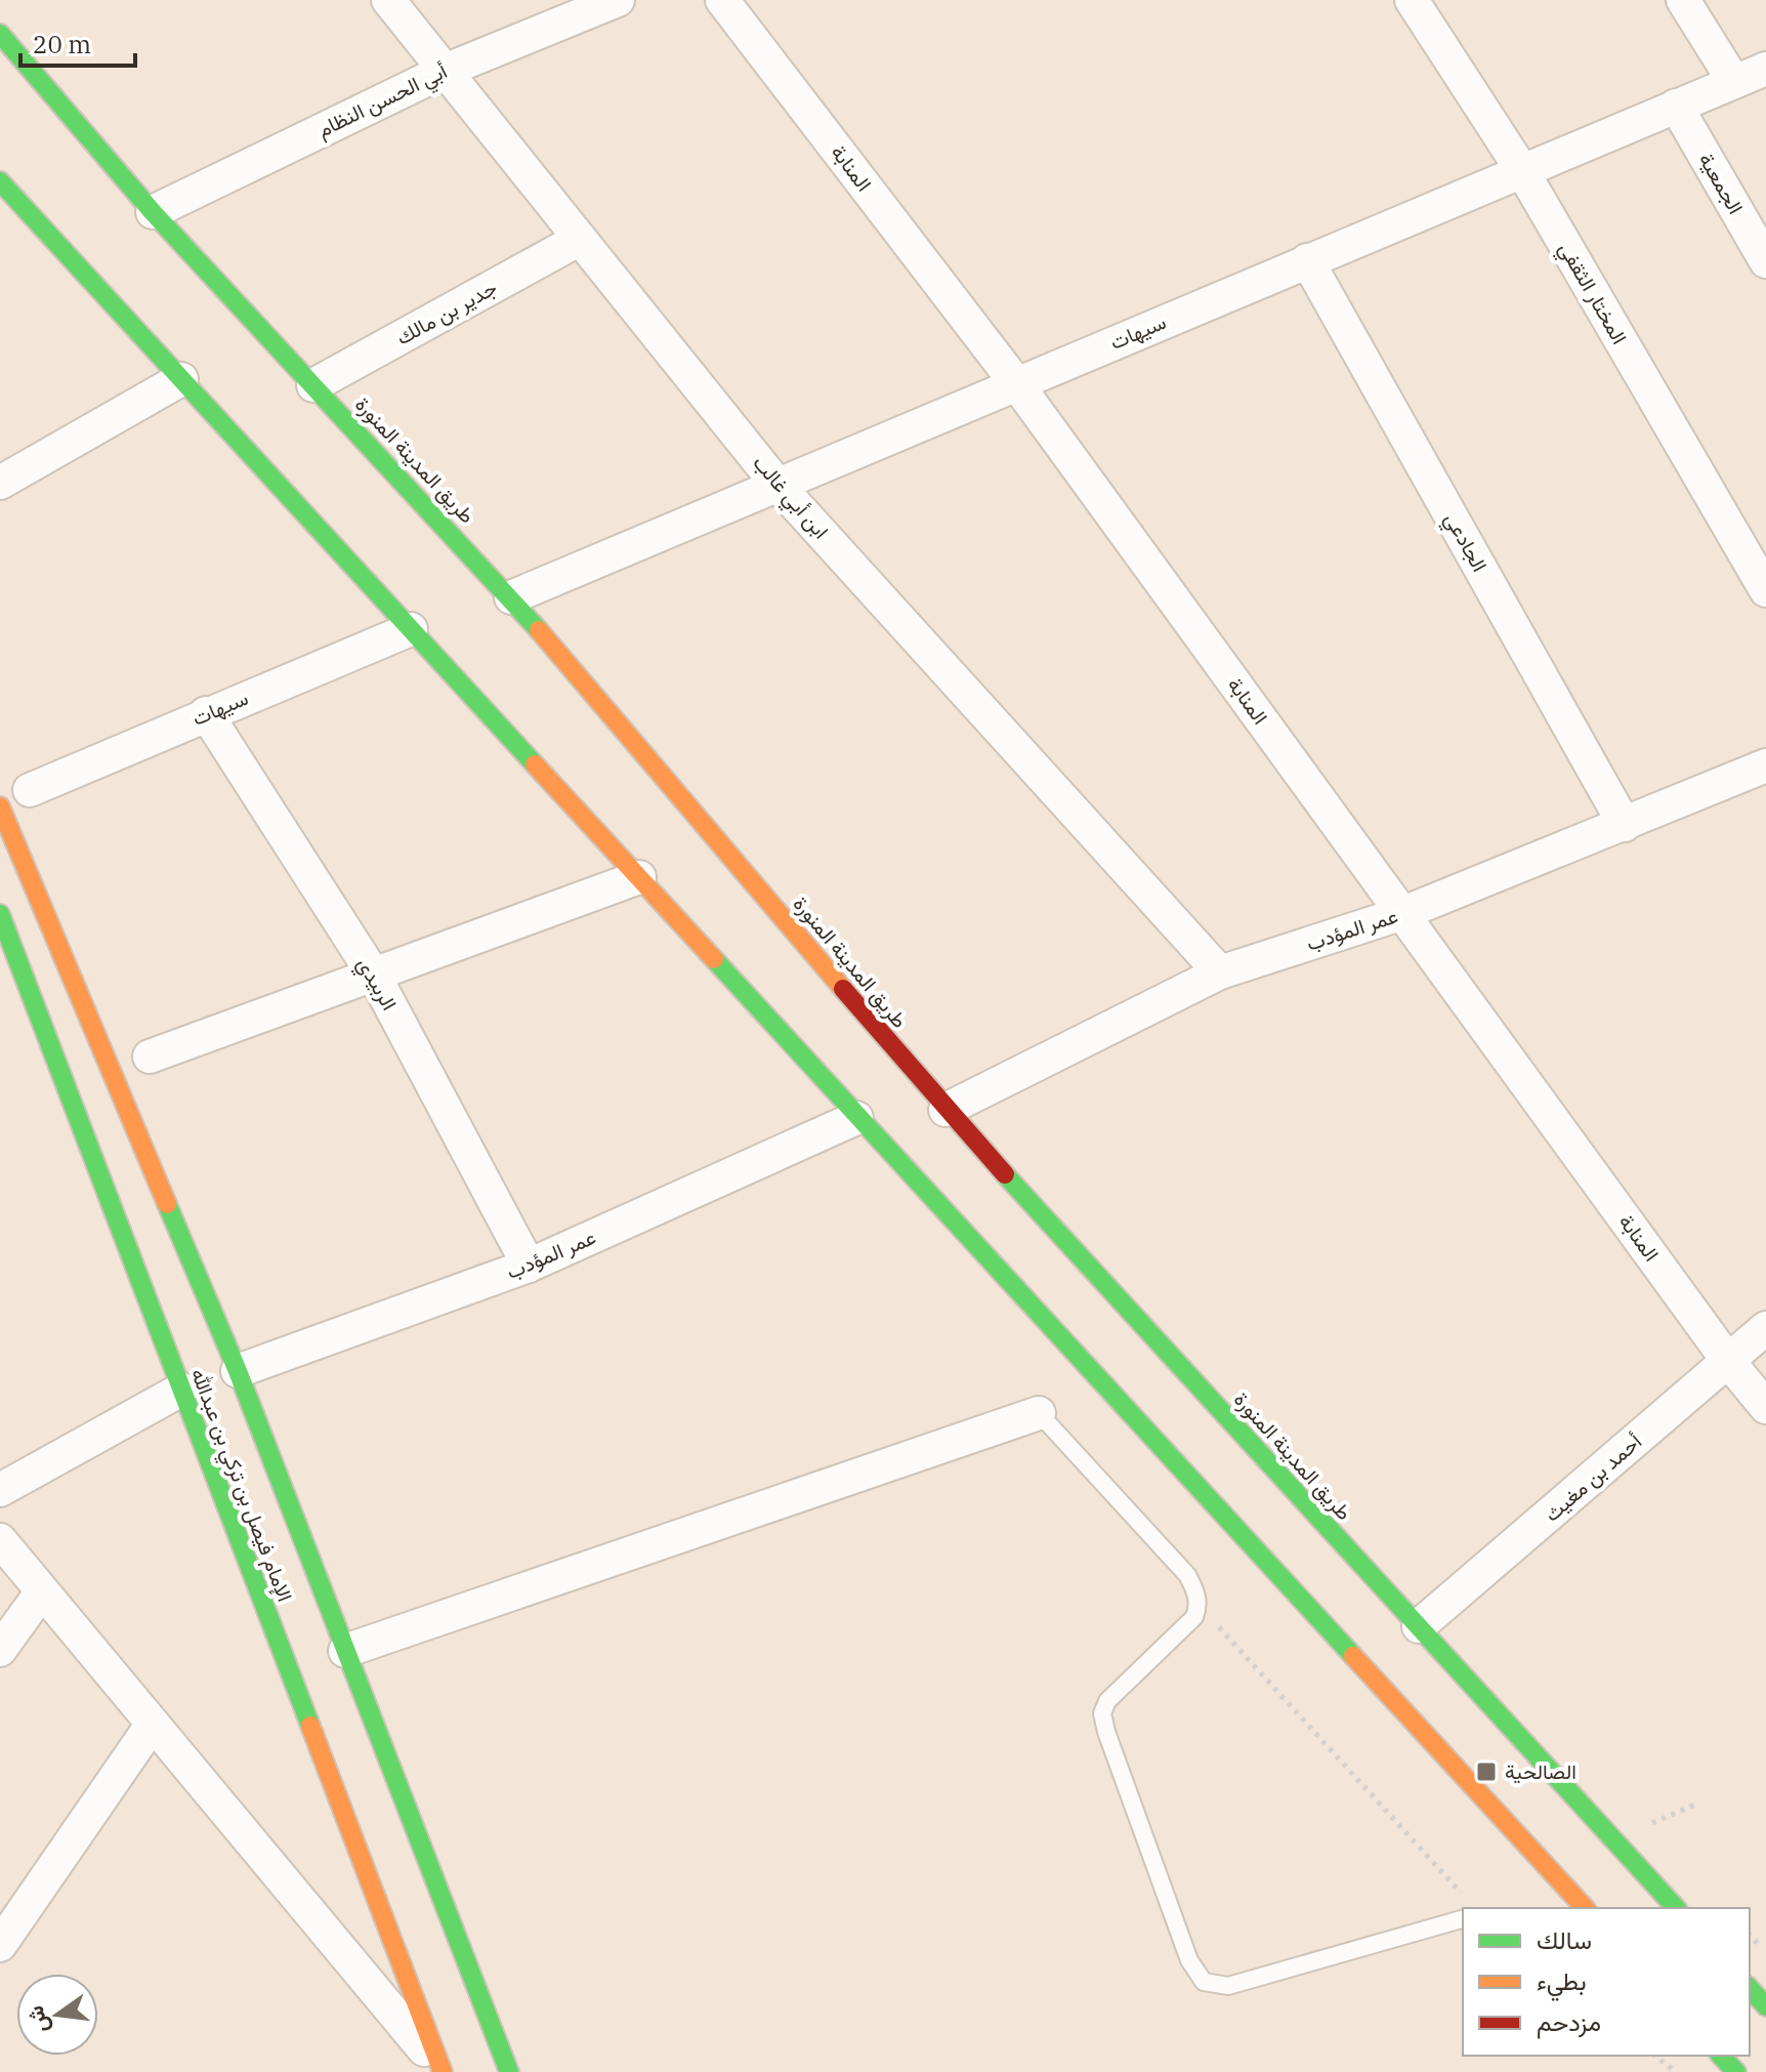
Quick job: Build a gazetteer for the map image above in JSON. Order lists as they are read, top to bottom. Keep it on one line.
{"streets":{"main road":["طريق المدينة المنورة","الإمام فيصل بن تركي بن عبدالله"],"street":["أبي الحسن النظام","المنابة","الجمعية","المختار الثقفي","جدير بن مالك","سيهات","ابن أبي غالب","الجادعي","عمر المؤدب","الربيدي","أحمد بن مغيث"]},"crossings":[["أبي الحسن النظام","طريق المدينة المنورة"],["أبي الحسن النظام","ابن أبي غالب"],["المنابة","سيهات"],["المنابة","عمر المؤدب"],["المنابة","أحمد بن مغيث"],["الجمعية","سيهات"],["المختار الثقفي","سيهات"],["جدير بن مالك","طريق المدينة المنورة"],["جدير بن مالك","ابن أبي غالب"],["سيهات","طريق المدينة المنورة"],["سيهات","ابن أبي غالب"],["سيهات","الجادعي"],["سيهات","الربيدي"],["طريق المدينة المنورة","عمر المؤدب"],["طريق المدينة المنورة","أحمد بن مغيث"],["ابن أبي غالب","عمر المؤدب"],["الجادعي","عمر المؤدب"],["عمر المؤدب","الربيدي"],["عمر المؤدب","الإمام فيصل بن تركي بن عبدالله"]],"places":{"transit":["الصالحية"]},"legend":["سالك","بطيء","مزدحم"],"scale_bar":"20 m","north":"left"}
